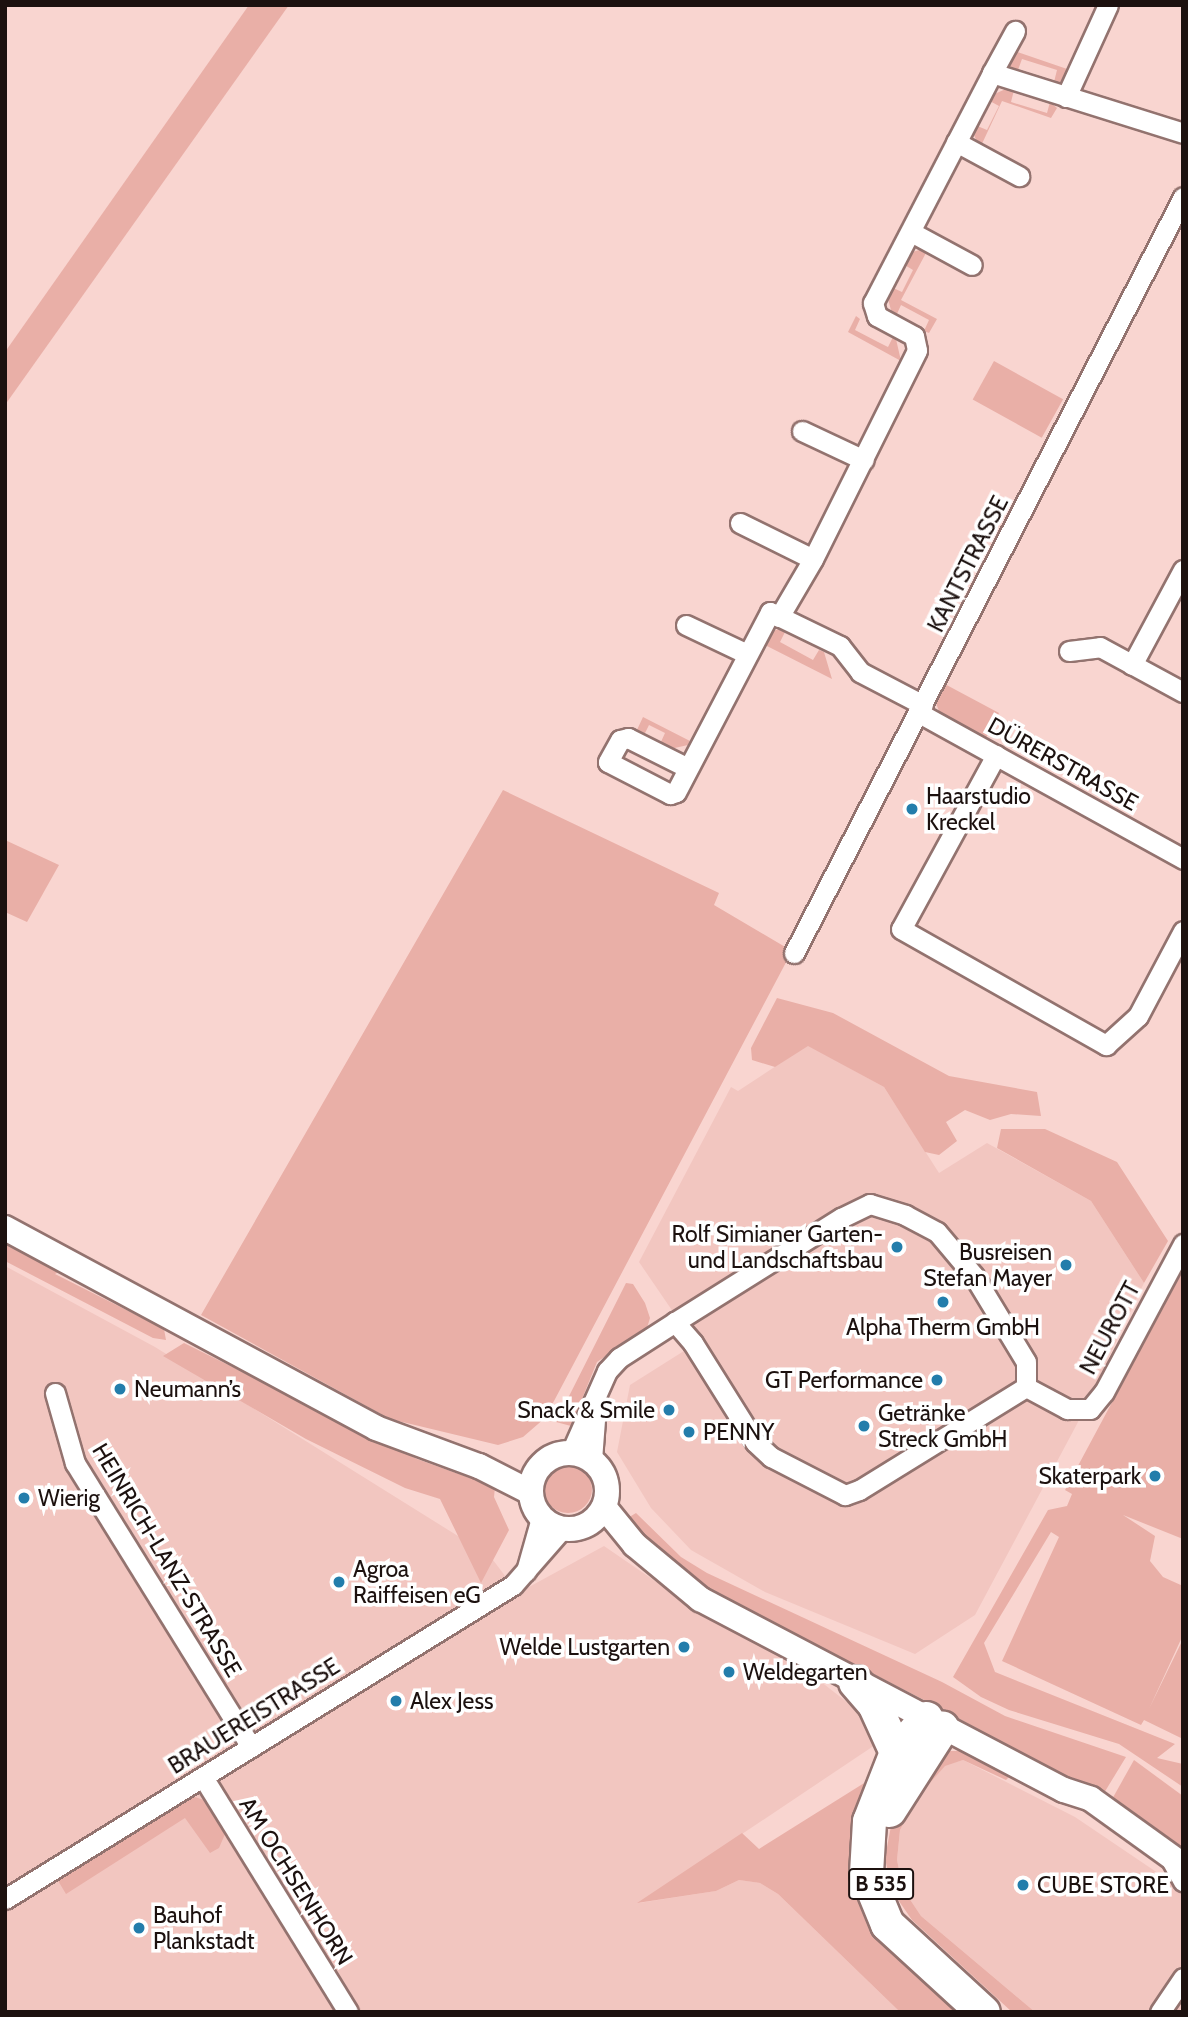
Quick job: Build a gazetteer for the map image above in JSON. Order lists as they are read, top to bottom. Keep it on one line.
{"streets":{"highway":["B 535"],"street":["KANTSTRASSE","DÜRERSTRASSE","NEUROTT","HEINRICH-LANZ-STRASSE","BRAUEREISTRASSE","AM OCHSENHORN"]},"crossings":[["KANTSTRASSE","DÜRERSTRASSE"],["HEINRICH-LANZ-STRASSE","BRAUEREISTRASSE"],["BRAUEREISTRASSE","AM OCHSENHORN"]],"places":["Haarstudio Kreckel","Rolf Simianer Garten- und Landschaftsbau","Busreisen Stefan Mayer","Alpha Therm GmbH","GT Performance","Neumann’s","Snack & Smile","Getränke Streck GmbH","PENNY","Skaterpark","Wierig","Agroa Raiffeisen eG","Welde Lustgarten","Weldegarten","Alex Jess","CUBE STORE","Bauhof Plankstadt"]}
